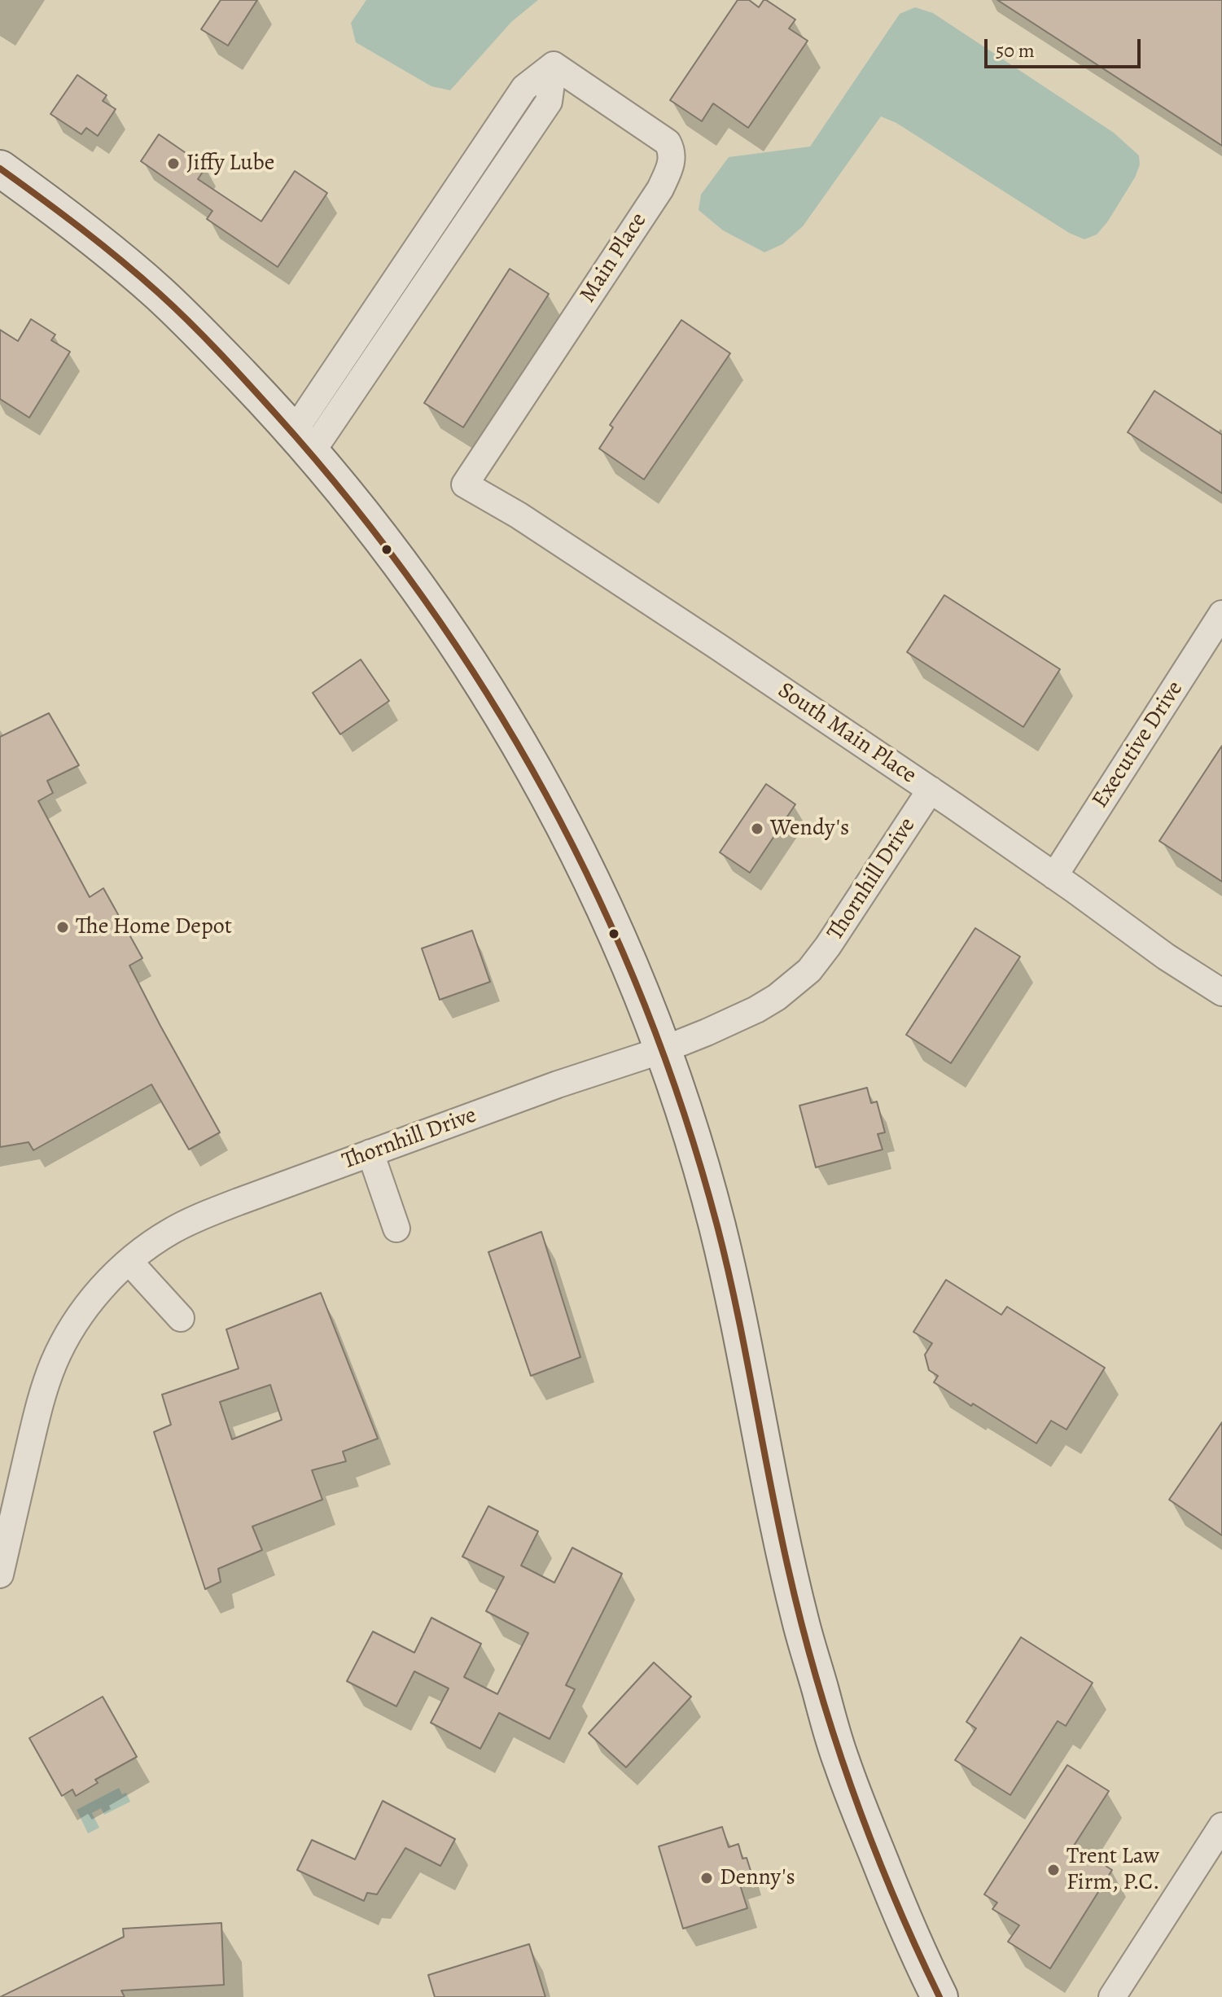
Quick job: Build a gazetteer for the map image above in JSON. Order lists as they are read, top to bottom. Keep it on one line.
{"streets":{"street":["Main Place","South Main Place","Executive Drive","Thornhill Drive"]},"crossings":[["Main Place","South Main Place"],["South Main Place","Executive Drive"],["South Main Place","Thornhill Drive"]],"places":["Jiffy Lube","Wendy's","The Home Depot","Trent Law Firm, P.C.","Denny's"],"scale_bar":"50 m"}
